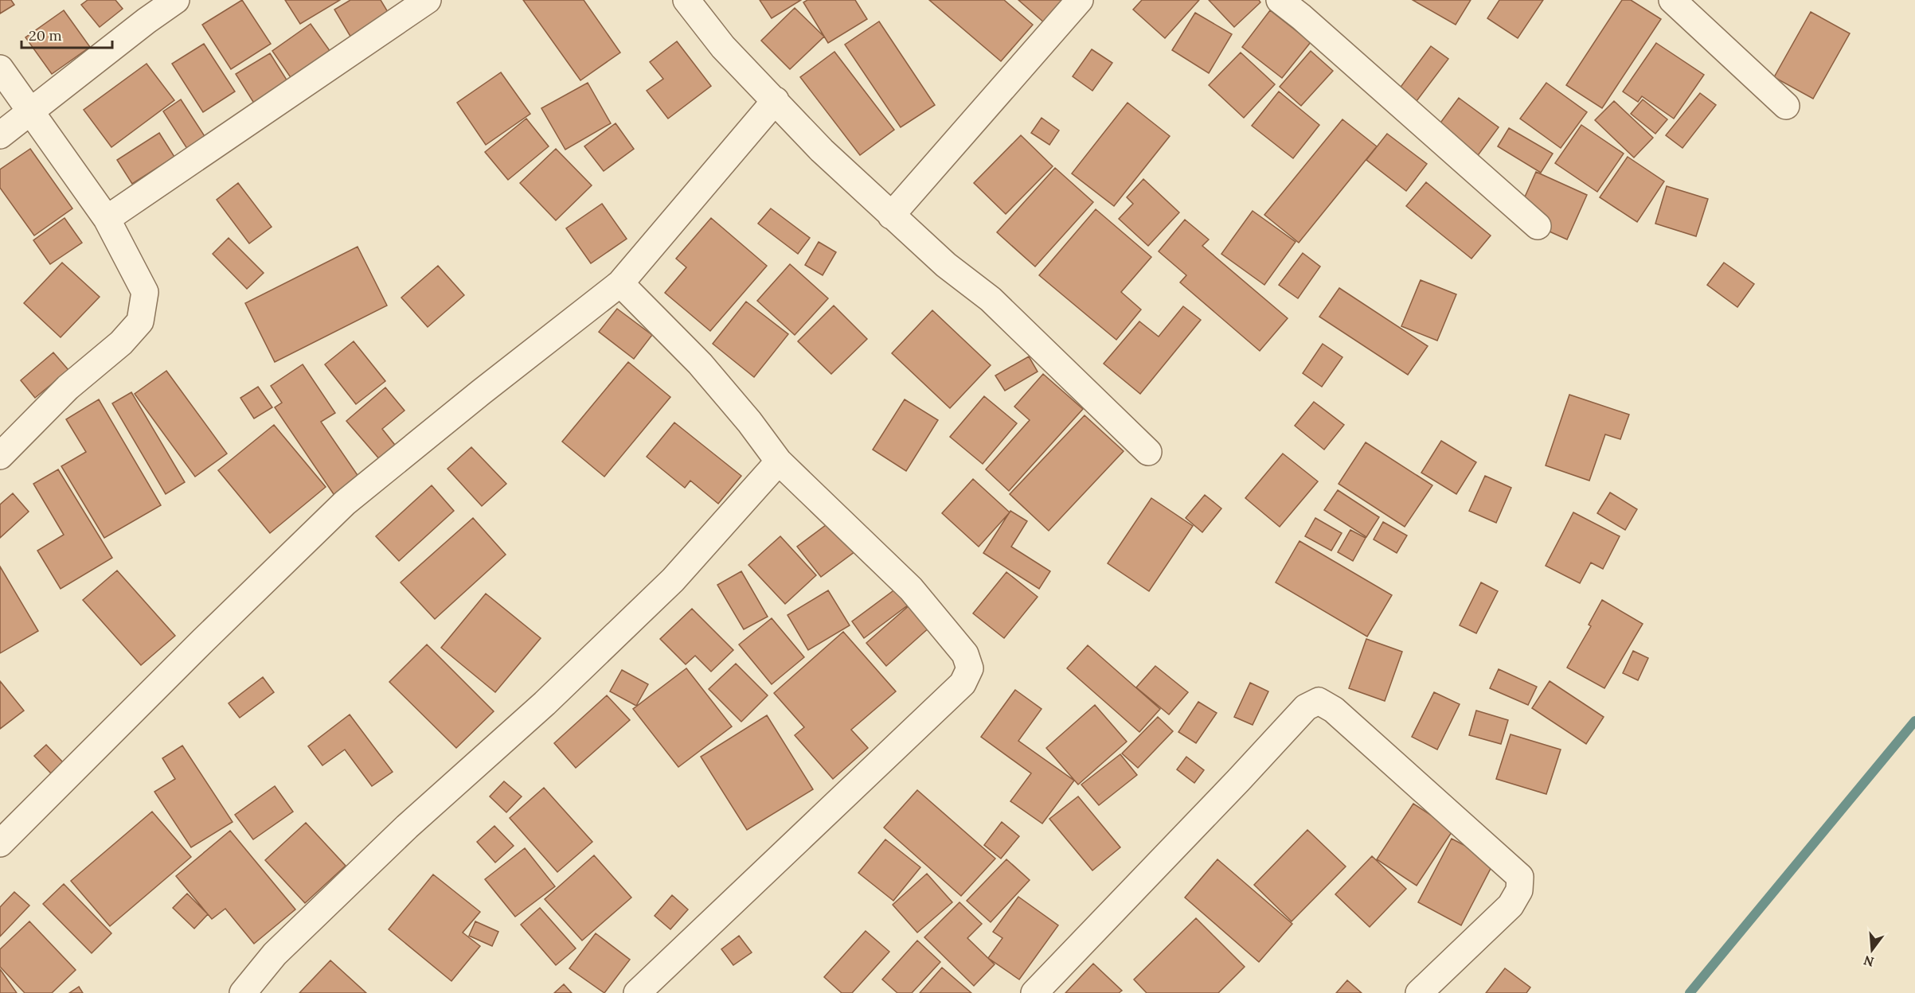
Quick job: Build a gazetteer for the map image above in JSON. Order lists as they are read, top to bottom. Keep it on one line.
{"scale_bar":"20 m","north":"bottom"}
